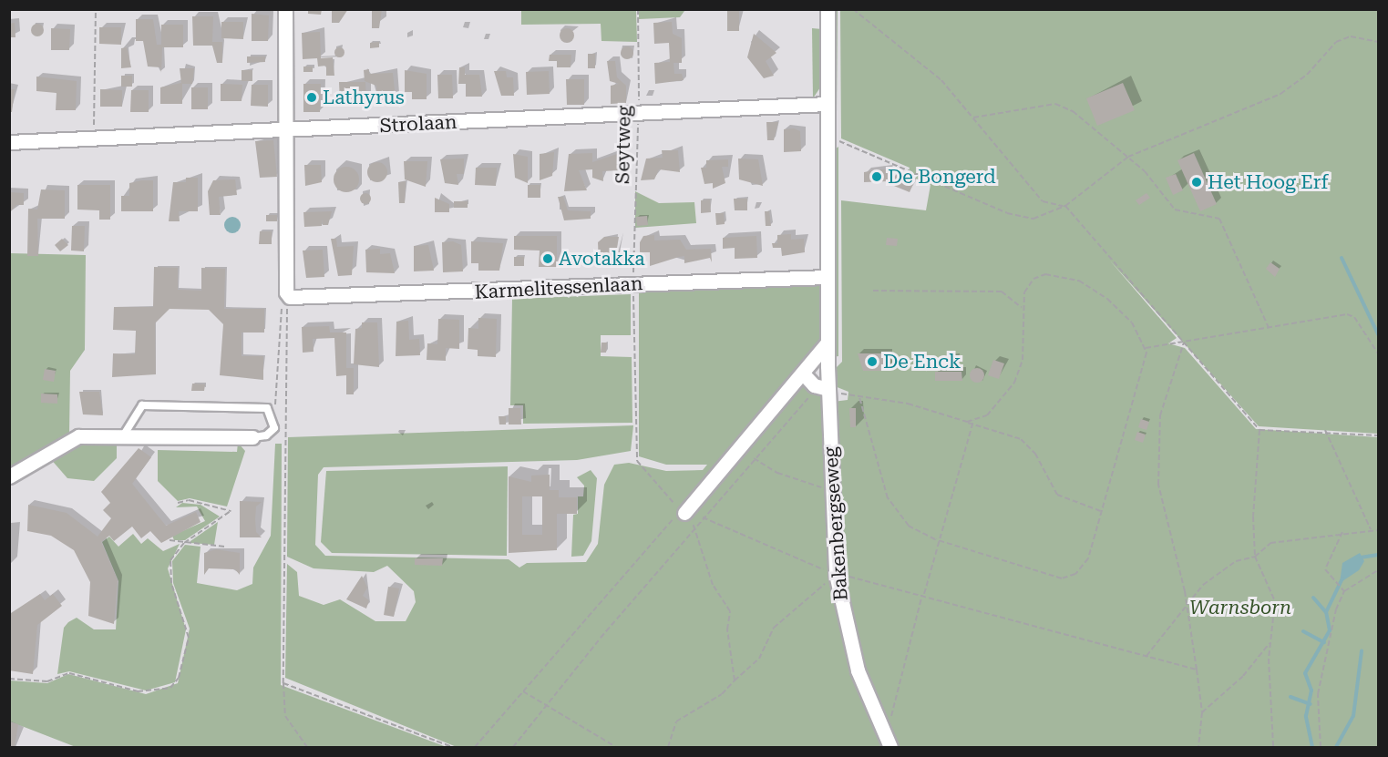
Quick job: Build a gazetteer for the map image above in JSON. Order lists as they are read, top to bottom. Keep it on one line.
{"streets":{"street":["Strolaan","Karmelitessenlaan","Bakenbergseweg"],"path":["Seytweg"]},"crossings":[["Strolaan","Seytweg"],["Strolaan","Karmelitessenlaan"],["Strolaan","Bakenbergseweg"],["Karmelitessenlaan","Bakenbergseweg"]],"parks":["Warnsborn"],"places":["Lathyrus","De Bongerd","Het Hoog Erf","Avotakka","De Enck"]}
